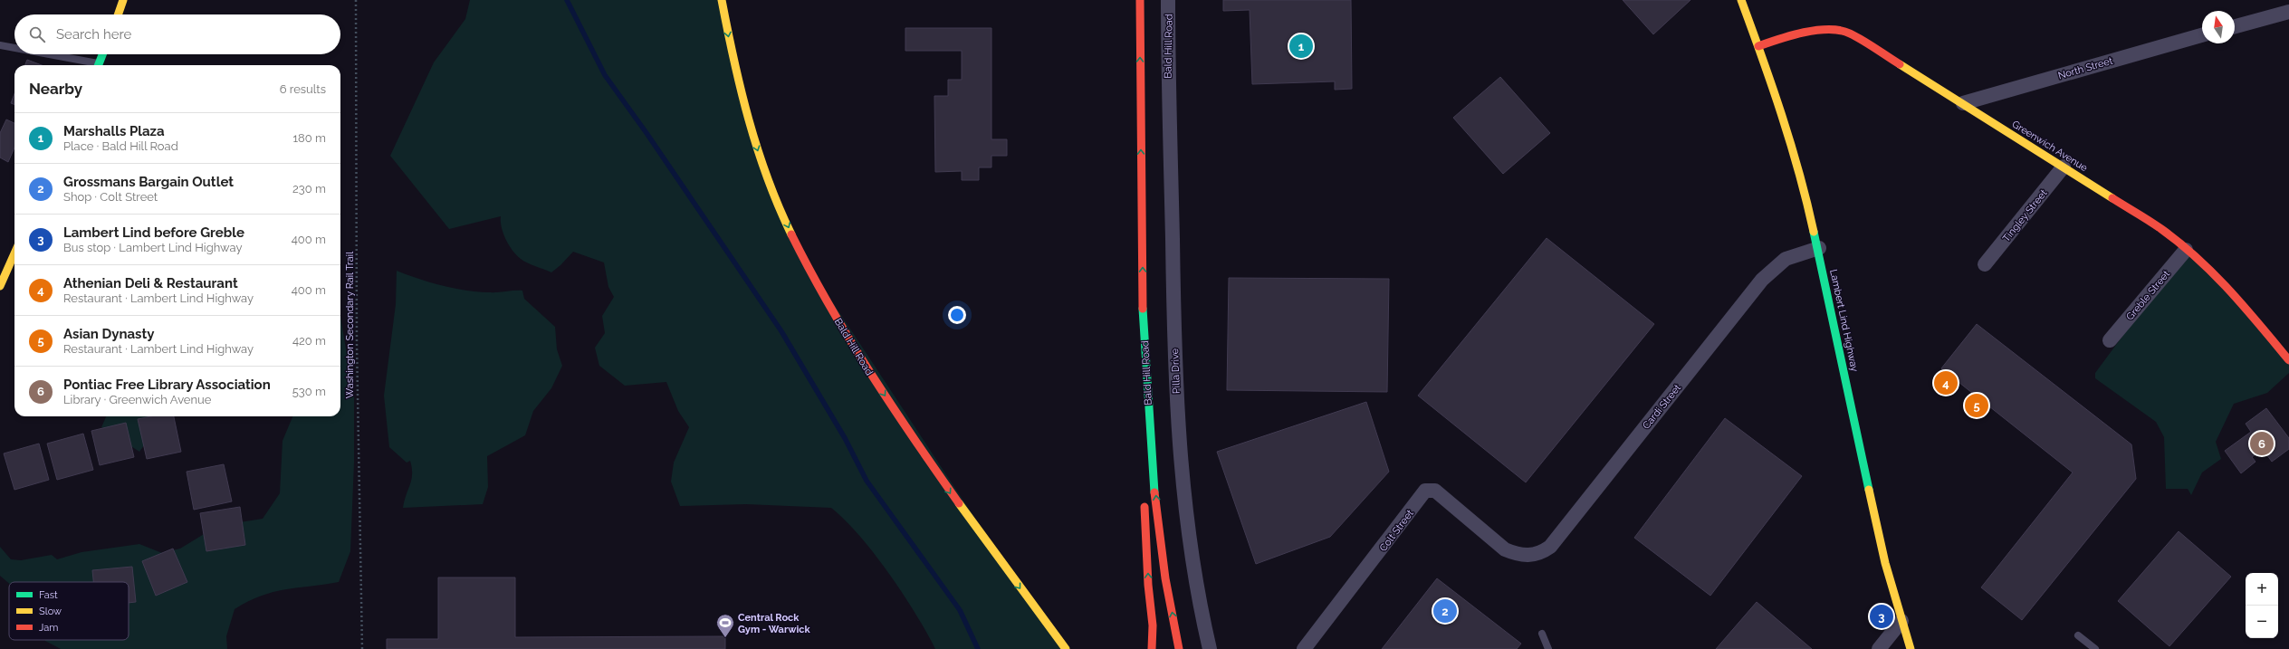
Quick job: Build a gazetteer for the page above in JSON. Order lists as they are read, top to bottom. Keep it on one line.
{"streets":{"main road":["Bald Hill Road","Greenwich Avenue","Lambert Lind Highway"],"street":["North Street","Tingley Street","Greble Street","Pilla Drive","Cardi Street","Colt Street"],"path":["Washington Secondary Rail Trail"]},"crossings":[["Bald Hill Road","Pilla Drive"],["North Street","Greenwich Avenue"],["Greenwich Avenue","Tingley Street"],["Greenwich Avenue","Greble Street"],["Greenwich Avenue","Lambert Lind Highway"],["Lambert Lind Highway","Cardi Street"],["Cardi Street","Colt Street"]],"places":{"sports":["Central Rock Gym - Warwick"]},"legend":["Fast","Slow","Jam"],"north":"top","page":{"search":"Search here","pins":["1","4","5","6","2","3"],"heading":["Nearby","6 results"],"list":[{"mark":"1","name":"Marshalls Plaza","note":"Place · Bald Hill Road","value":"180 m"},{"mark":"2","name":"Grossmans Bargain Outlet","note":"Shop · Colt Street","value":"230 m"},{"mark":"3","name":"Lambert Lind before Greble","note":"Bus stop · Lambert Lind Highway","value":"400 m"},{"mark":"4","name":"Athenian Deli & Restaurant","note":"Restaurant · Lambert Lind Highway","value":"400 m"},{"mark":"5","name":"Asian Dynasty","note":"Restaurant · Lambert Lind Highway","value":"420 m"},{"mark":"6","name":"Pontiac Free Library Association","note":"Library · Greenwich Avenue","value":"530 m"}],"map_buttons":["+","−"]}}
